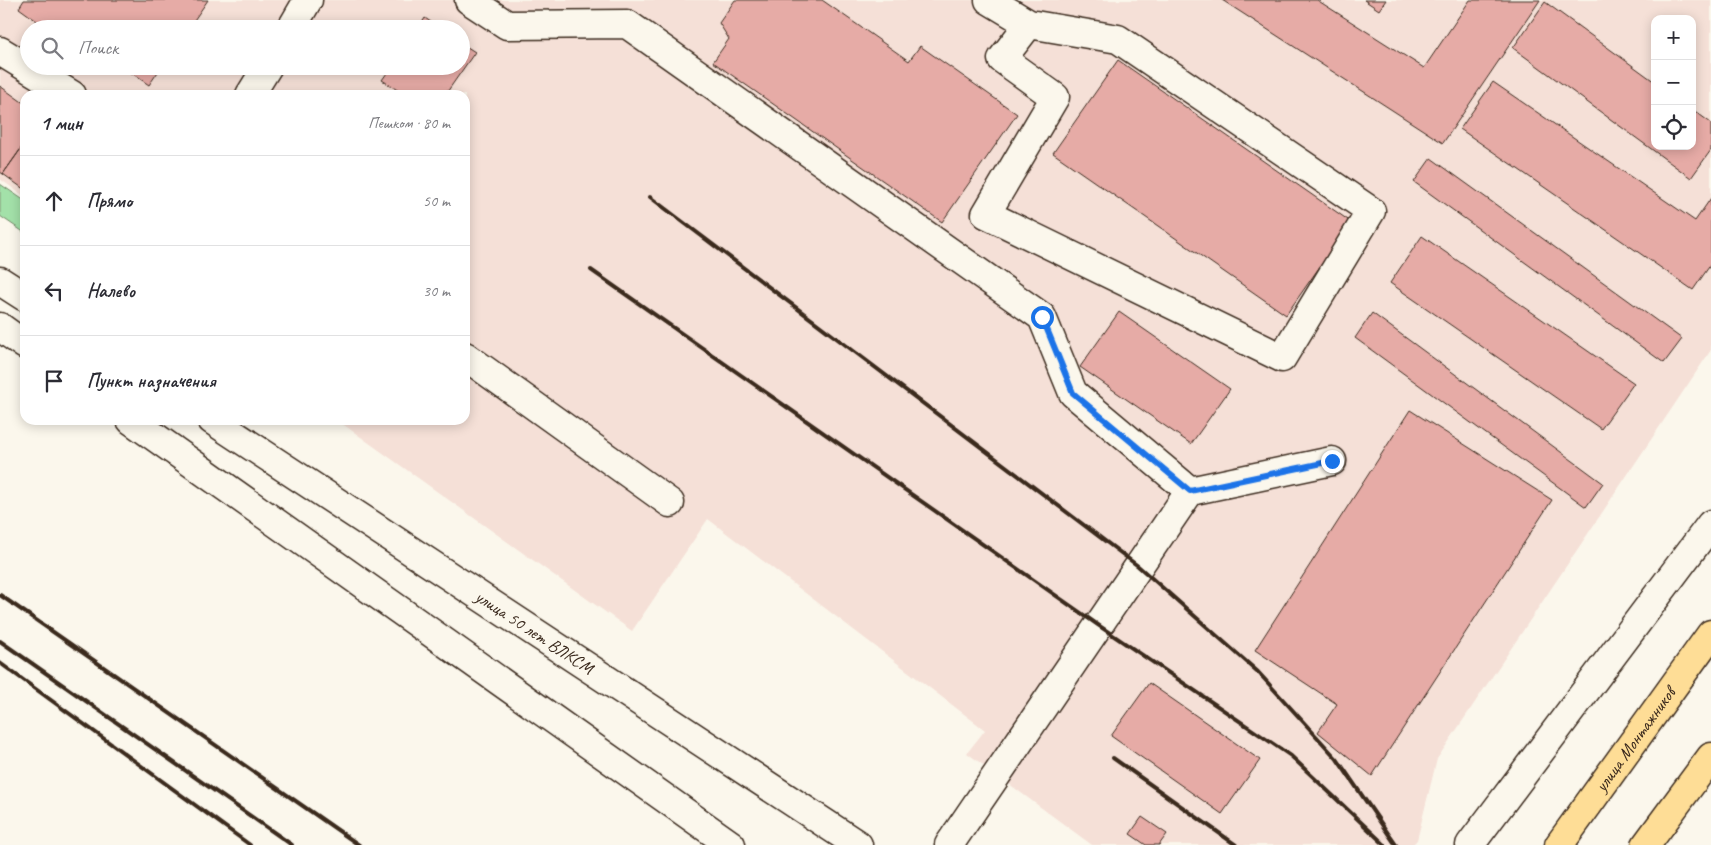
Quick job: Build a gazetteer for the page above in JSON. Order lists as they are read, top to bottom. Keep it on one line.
{"streets":{"main road":["улица Монтажников"],"street":["улица 50 лет ВЛКСМ"]},"page":{"map_buttons":["+","−"],"search":"Поиск","heading":["1 мин","Пешком · 80 m"],"list":[["Прямо","50 m"],["Налево","30 m"],"Пункт назначения"]}}
